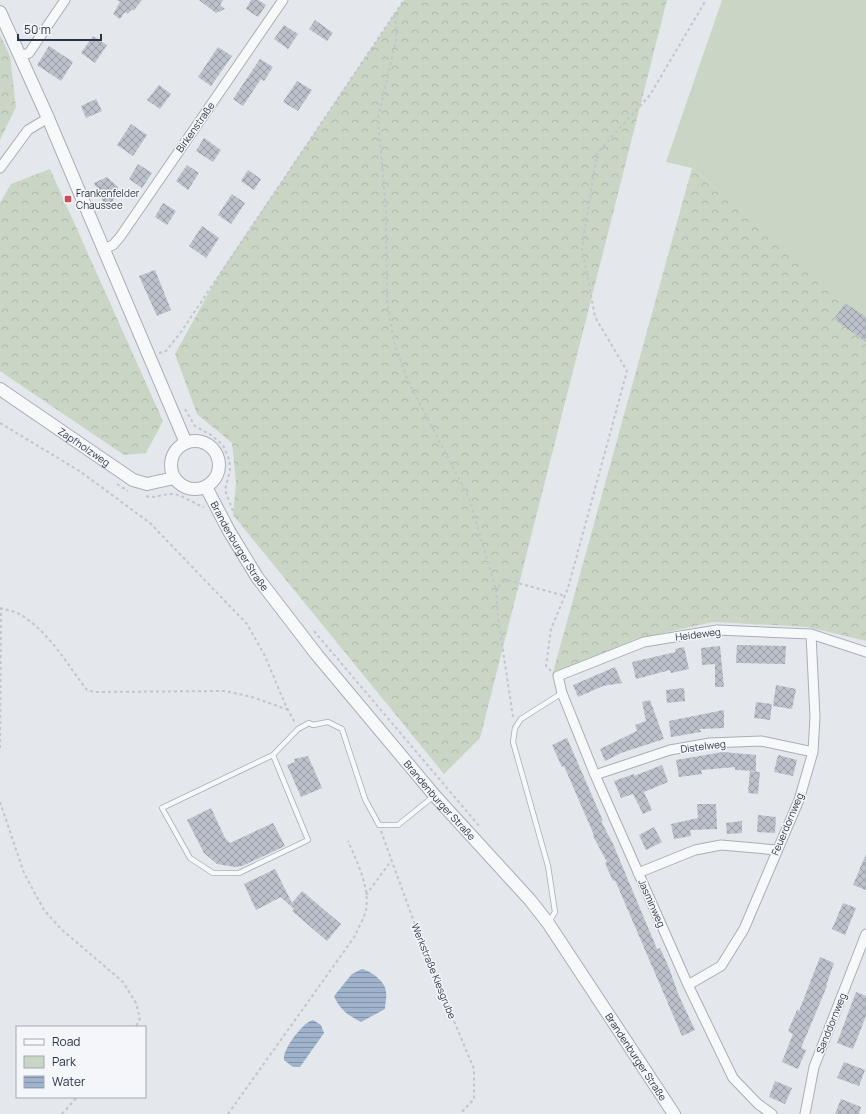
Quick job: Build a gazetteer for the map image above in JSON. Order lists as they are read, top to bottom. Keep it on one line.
{"streets":{"street":["Birkenstraße","Zapfholzweg","Brandenburger Straße","Heideweg","Distelweg","Feuerdornweg","Jasminweg","Sanddornweg"],"path":["Werkstraße Kiesgrube"]},"crossings":[["Zapfholzweg","Brandenburger Straße"],["Heideweg","Feuerdornweg"],["Heideweg","Jasminweg"],["Distelweg","Feuerdornweg"],["Distelweg","Jasminweg"],["Feuerdornweg","Jasminweg"]],"places":{"transit":["Frankenfelder Chaussee"]},"legend":["Road","Park","Water"],"scale_bar":"50 m"}
